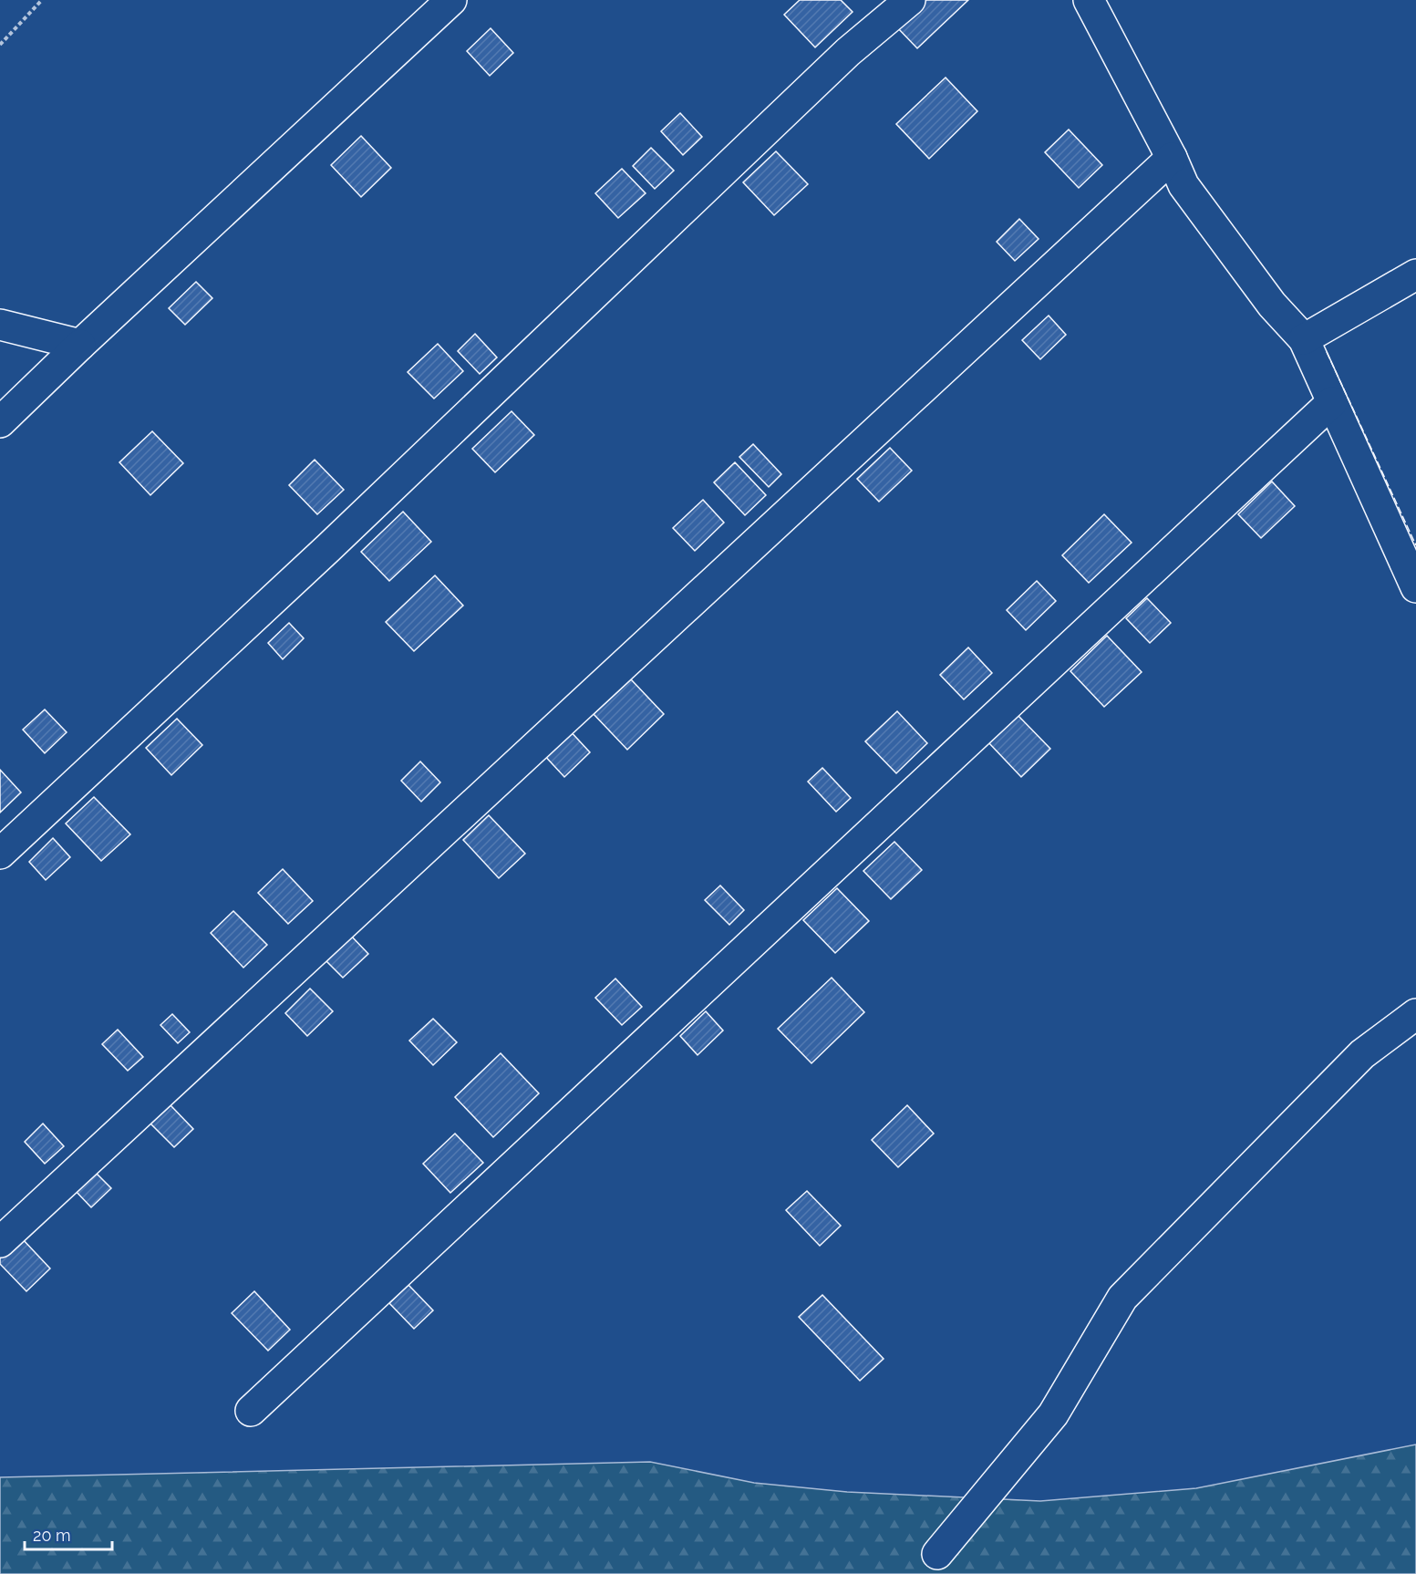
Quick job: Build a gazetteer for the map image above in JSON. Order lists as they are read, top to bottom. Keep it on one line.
{"scale_bar":"20 m"}
